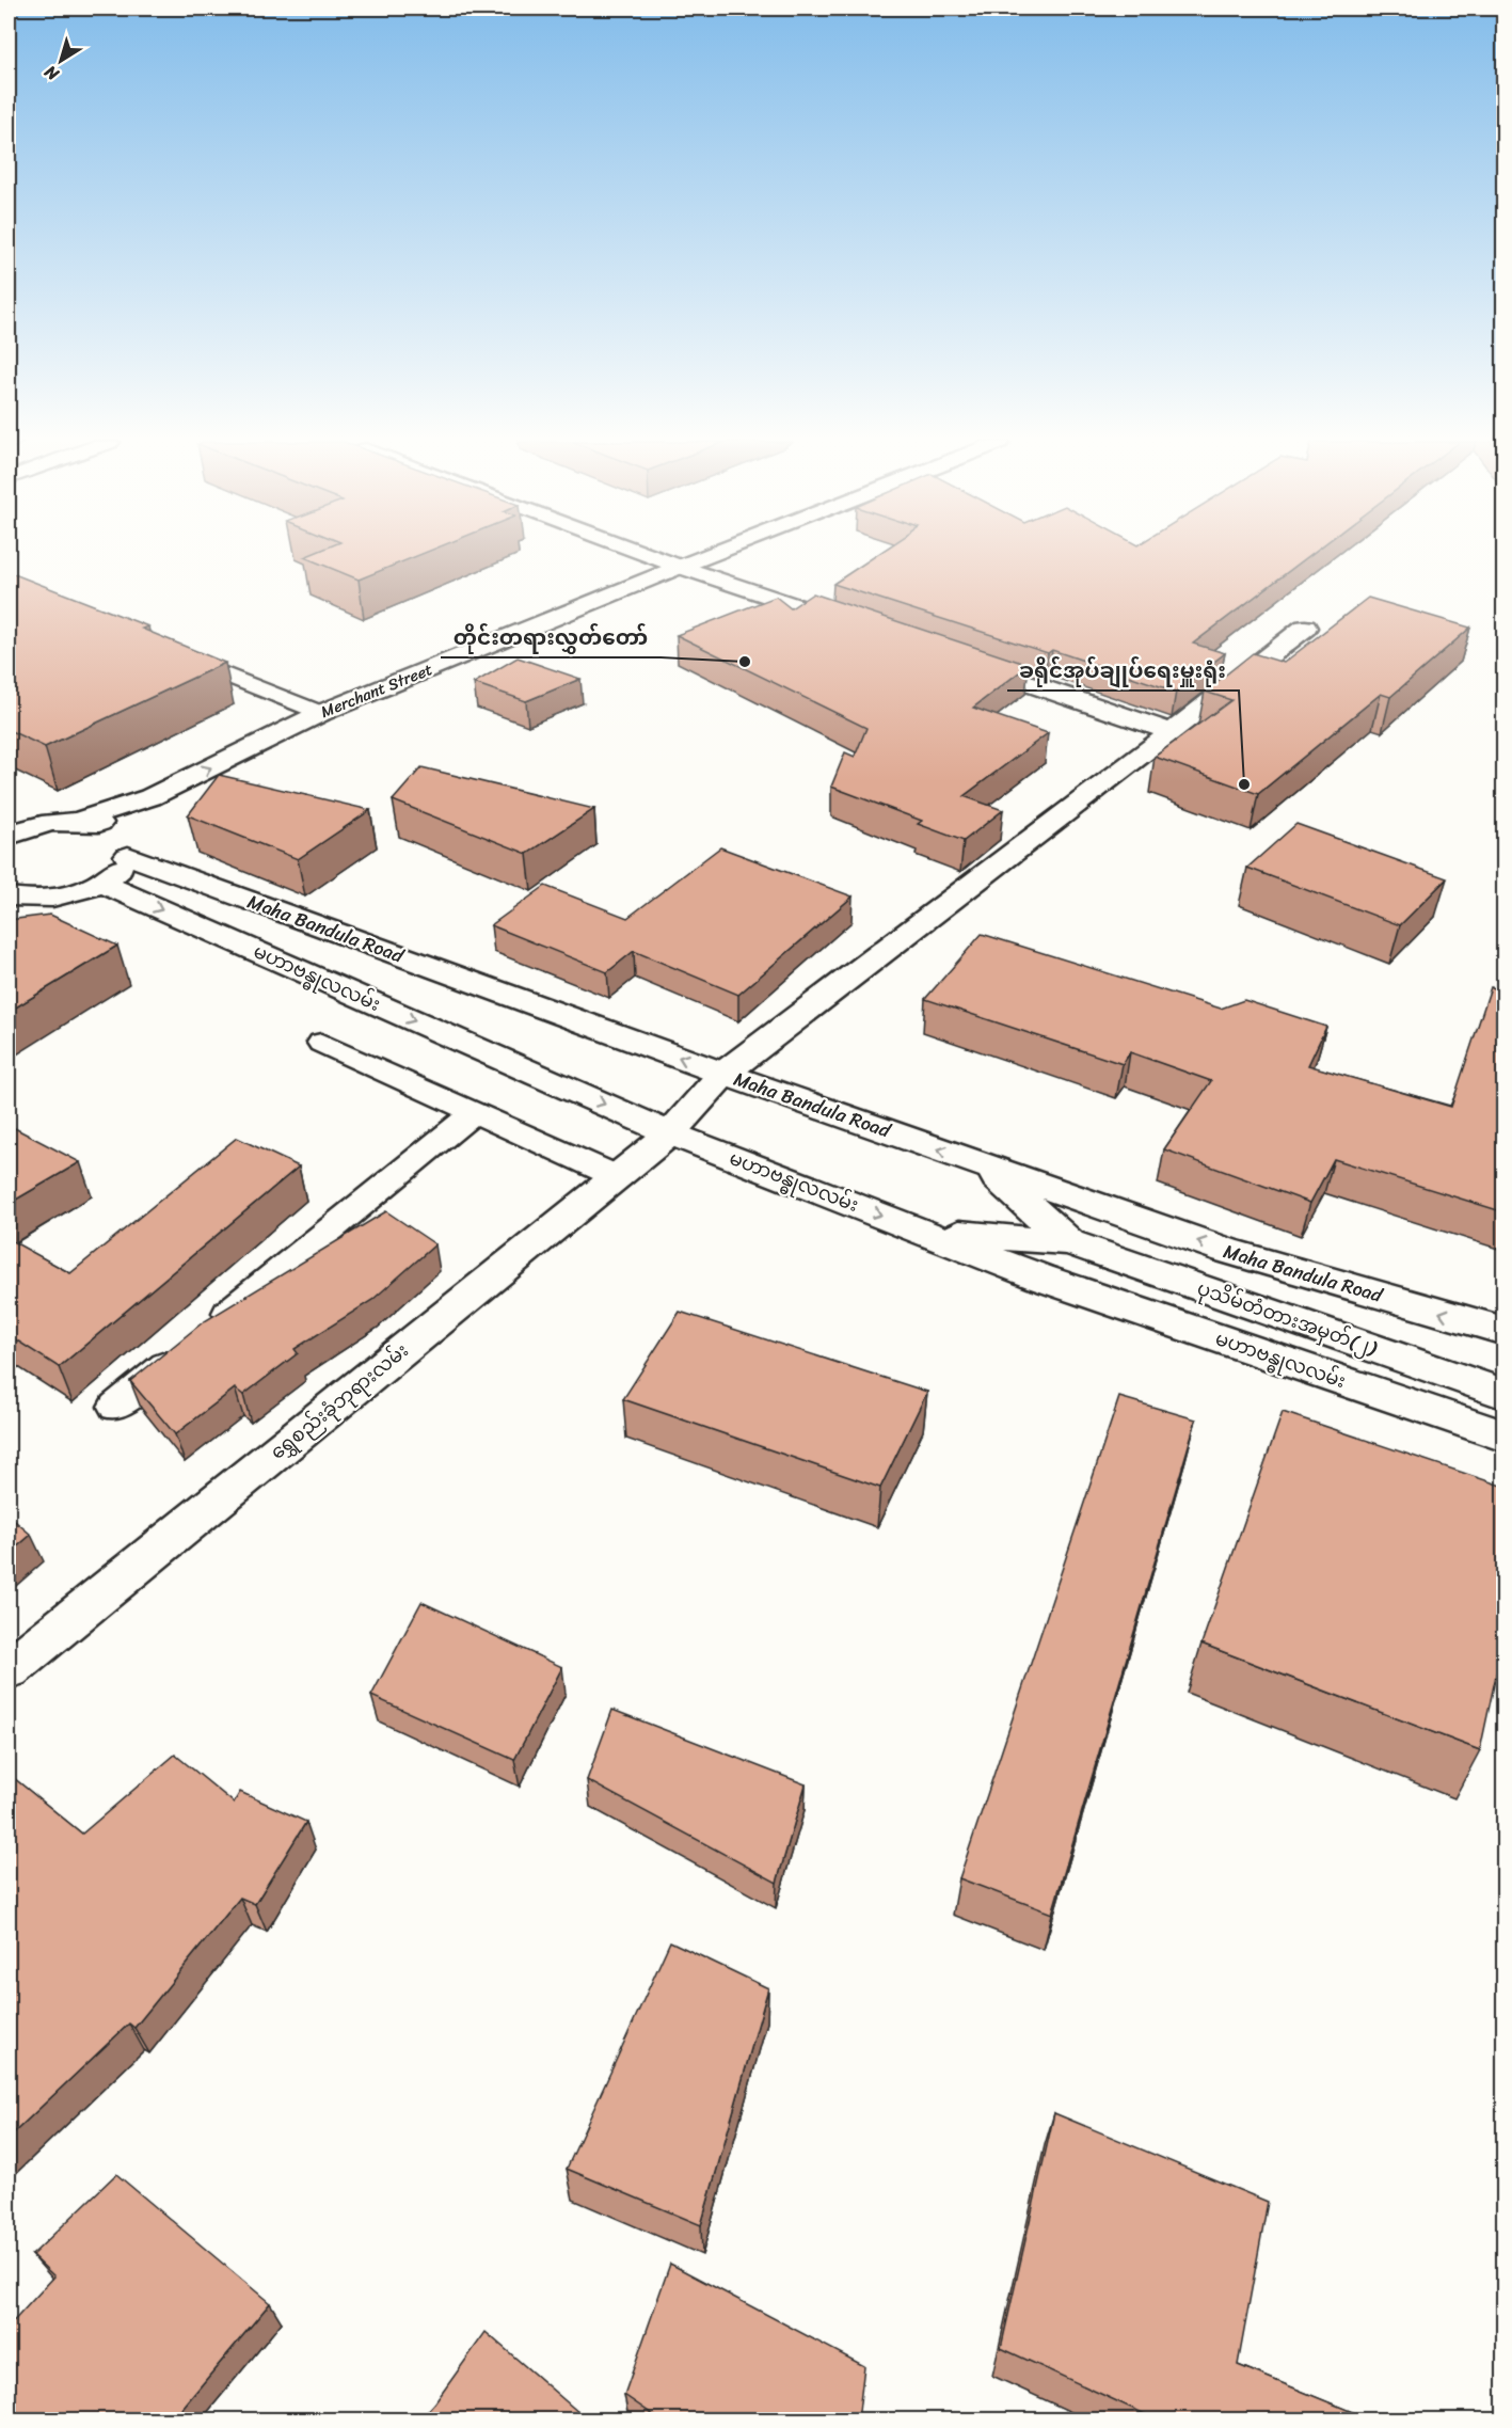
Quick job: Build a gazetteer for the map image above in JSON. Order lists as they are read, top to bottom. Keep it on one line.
{"streets":{"main road":["Merchant Street","Maha Bandula Road","မဟာဗန္ဓုလလမ်း","ပုသိမ်တံတားအမှတ်(၂)","ရွှေစည်းခုံဘုရားလမ်း"]},"crossings":[["Merchant Street","Maha Bandula Road"],["Merchant Street","မဟာဗန္ဓုလလမ်း"],["Maha Bandula Road","ရွှေစည်းခုံဘုရားလမ်း"],["မဟာဗန္ဓုလလမ်း","ရွှေစည်းခုံဘုရားလမ်း"]],"one_way":["Maha Bandula Road","မဟာဗန္ဓုလလမ်း"],"places":["တိုင်းတရားလွှတ်တော်","ခရိုင်အုပ်ချုပ်ရေးမှူးရုံး"],"north":"bottom left"}
